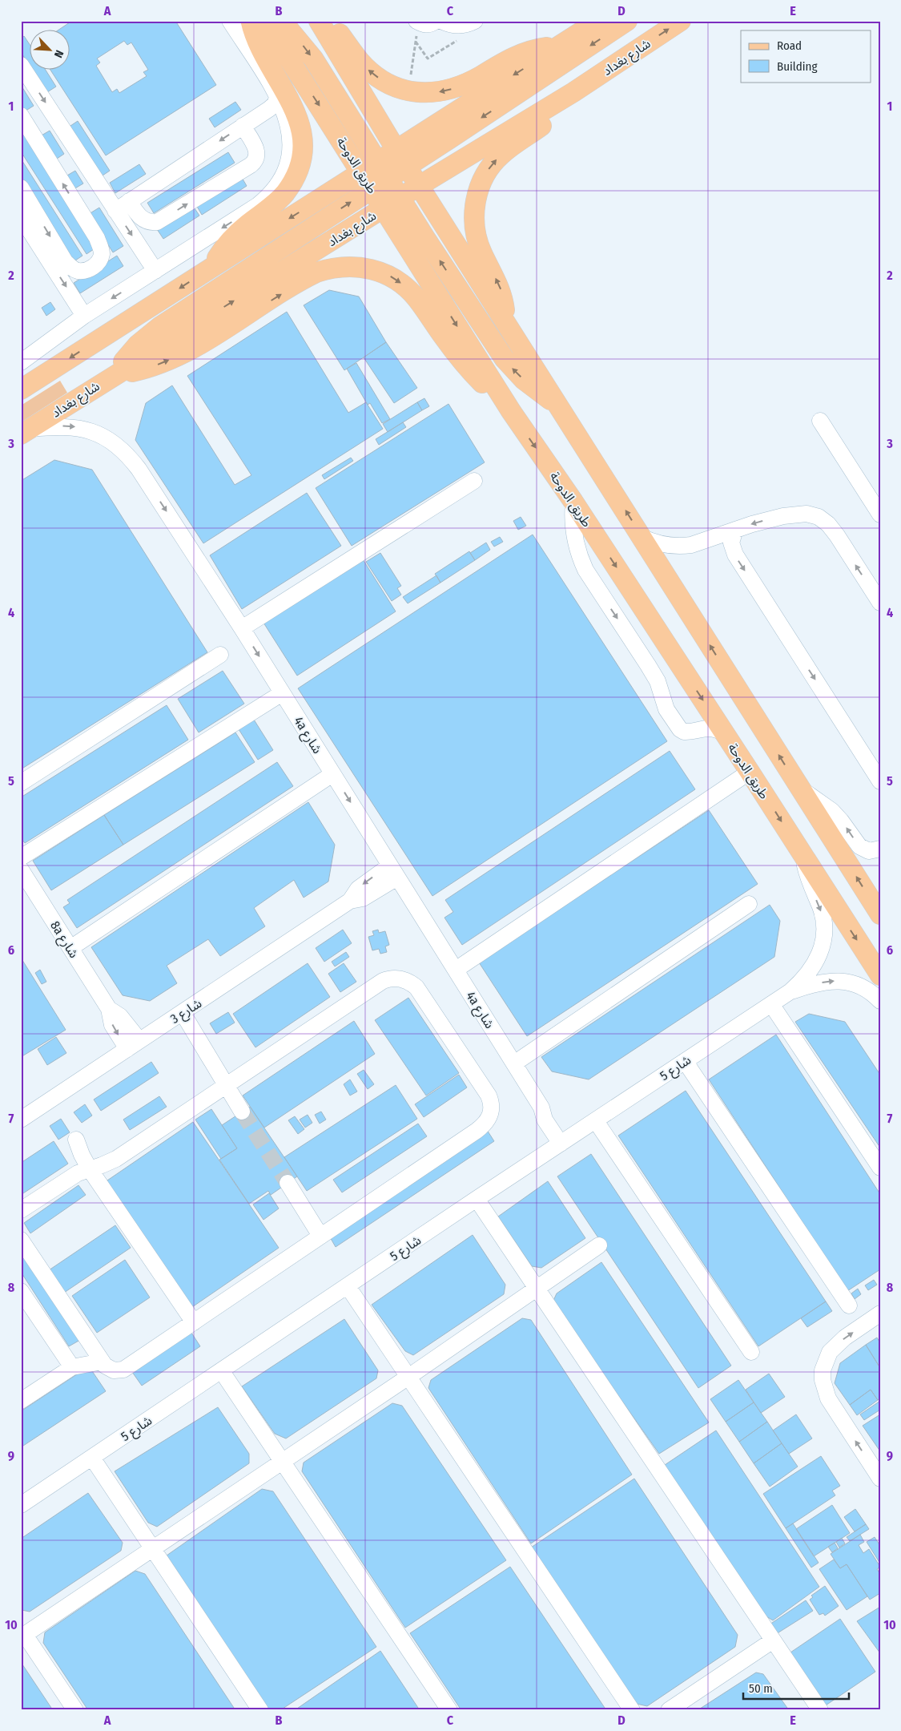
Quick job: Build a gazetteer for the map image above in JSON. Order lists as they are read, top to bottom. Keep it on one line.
{"streets":{"main road":["شارع بغداد","طريق الدوحة"],"street":["4a شارع","8a شارع","شارع 3","شارع 5"]},"crossings":[["شارع بغداد","طريق الدوحة"],["شارع بغداد","4a شارع"],["طريق الدوحة","شارع 5"],["4a شارع","شارع 3"],["4a شارع","شارع 5"],["8a شارع","شارع 3"]],"one_way":["4a شارع"],"legend":["Road","Building"],"scale_bar":"50 m","north":"bottom right","grid":{"columns":["A","B","C","D","E"],"rows":["1","2","3","4","5","6","7","8","9","10"]}}
